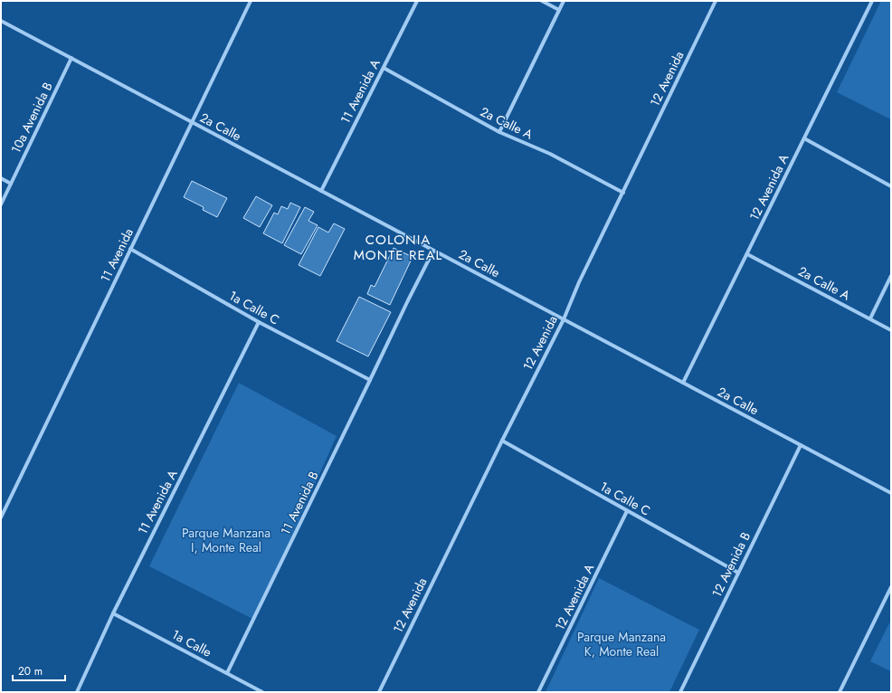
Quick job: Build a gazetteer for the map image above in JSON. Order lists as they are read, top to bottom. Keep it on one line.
{"streets":{"street":["12 Avenida","11 Avenida A","10a Avenida B","2a Calle A","2a Calle","12 Avenida A","11 Avenida","1a Calle C","11 Avenida B","12 Avenida B","1a Calle"]},"crossings":[["12 Avenida","2a Calle A"],["12 Avenida","2a Calle"],["12 Avenida","1a Calle C"],["11 Avenida A","2a Calle A"],["11 Avenida A","2a Calle"],["11 Avenida A","1a Calle C"],["11 Avenida A","1a Calle"],["10a Avenida B","2a Calle"],["2a Calle A","12 Avenida A"],["2a Calle","12 Avenida A"],["2a Calle","11 Avenida"],["2a Calle","11 Avenida B"],["2a Calle","12 Avenida B"],["12 Avenida A","1a Calle C"],["11 Avenida","1a Calle C"],["1a Calle C","11 Avenida B"],["1a Calle C","12 Avenida B"],["11 Avenida B","1a Calle"]],"districts":["COLONIA MONTE REAL"],"parks":["Parque Manzana I, Monte Real","Parque Manzana K, Monte Real"],"scale_bar":"20 m"}
